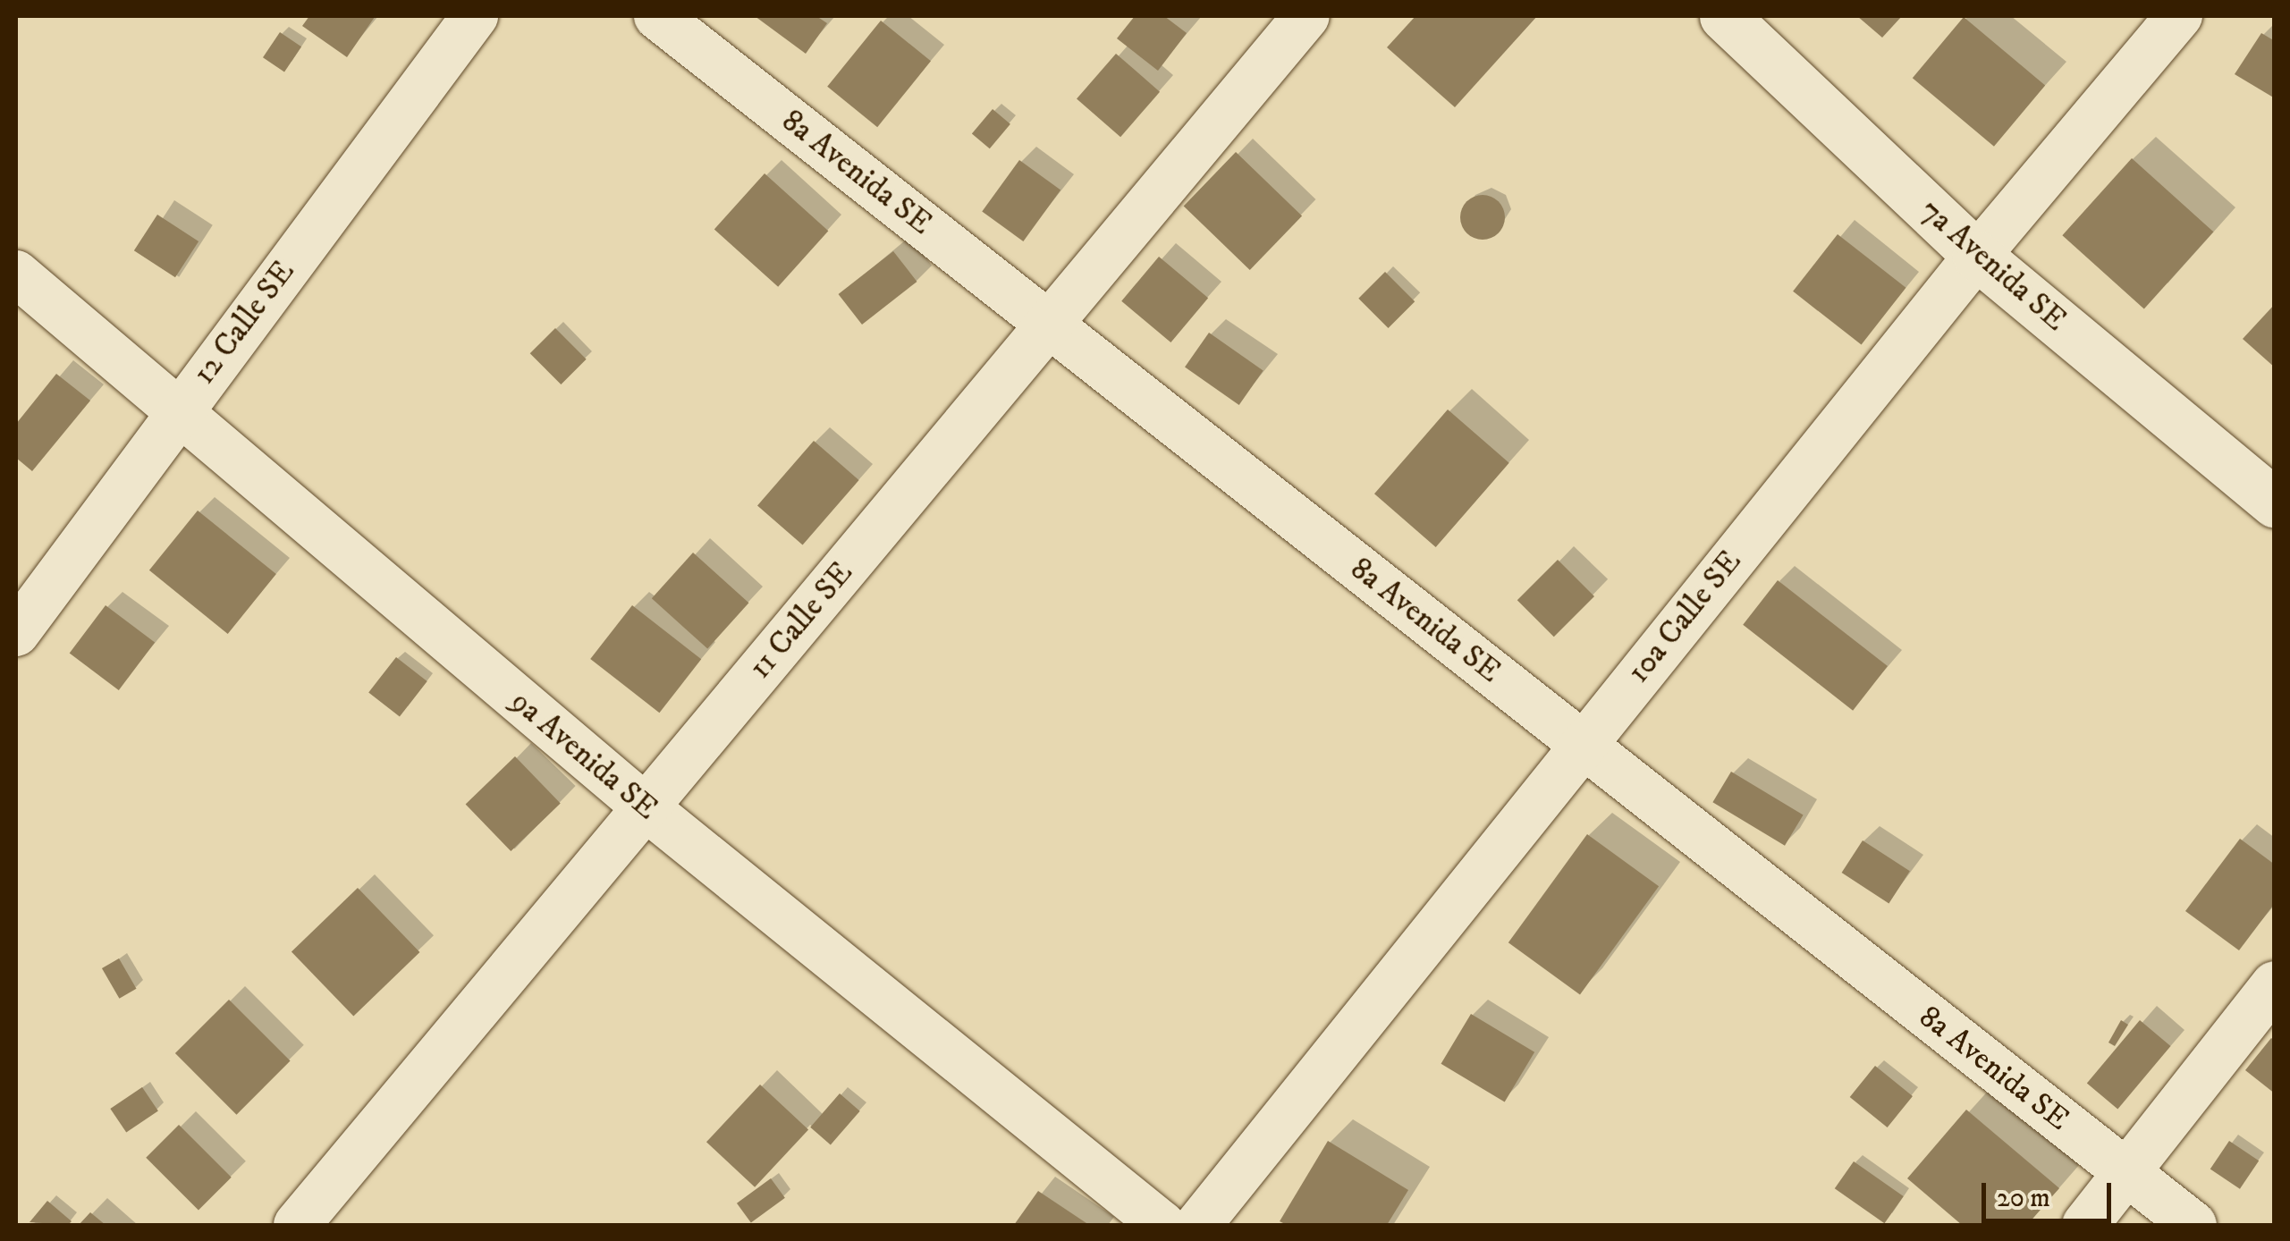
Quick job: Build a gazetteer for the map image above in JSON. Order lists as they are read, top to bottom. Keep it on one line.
{"streets":{"street":["8a Avenida SE","7a Avenida SE","12 Calle SE","10a Calle SE","11 Calle SE","9a Avenida SE"]},"crossings":[["8a Avenida SE","10a Calle SE"],["8a Avenida SE","11 Calle SE"],["7a Avenida SE","10a Calle SE"],["12 Calle SE","9a Avenida SE"],["11 Calle SE","9a Avenida SE"]],"scale_bar":"20 m"}
